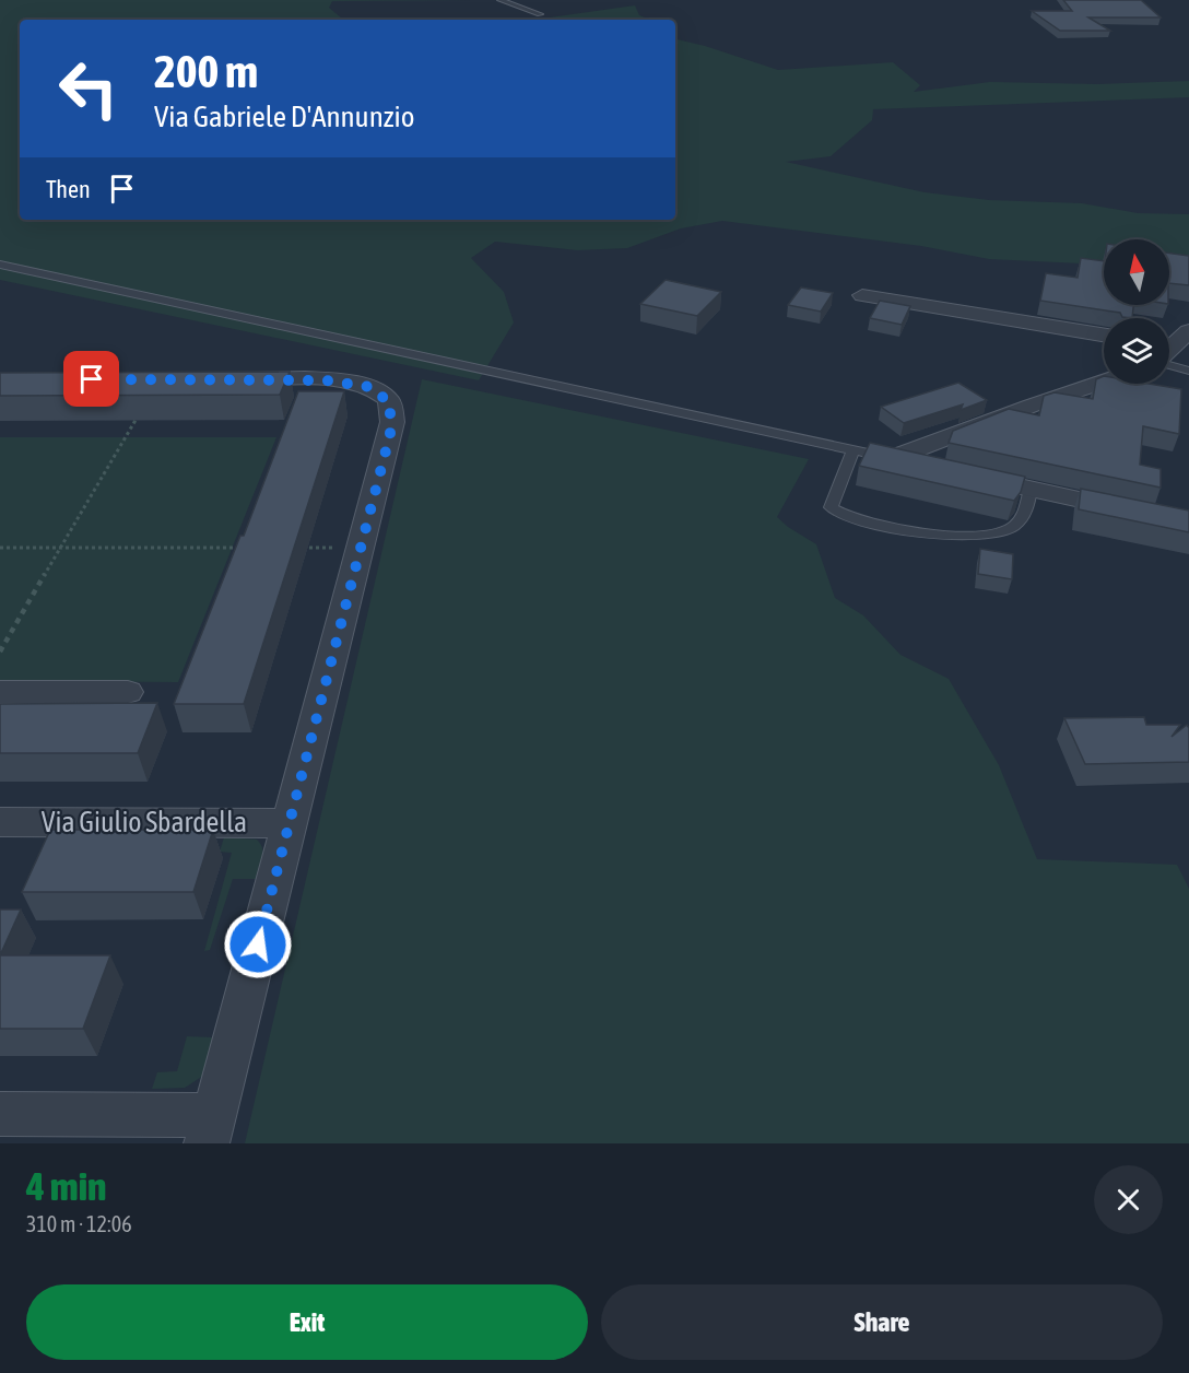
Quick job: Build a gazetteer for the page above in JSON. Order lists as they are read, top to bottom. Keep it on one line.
{"streets":{"street":["Via Giulio Sbardella"]},"north":"top","page":{"turn":["200 m","Via Gabriele D'Annunzio"],"then":"Then","heading":["4 min","310 m · 12:06"],"buttons":["Exit","Share"]}}
